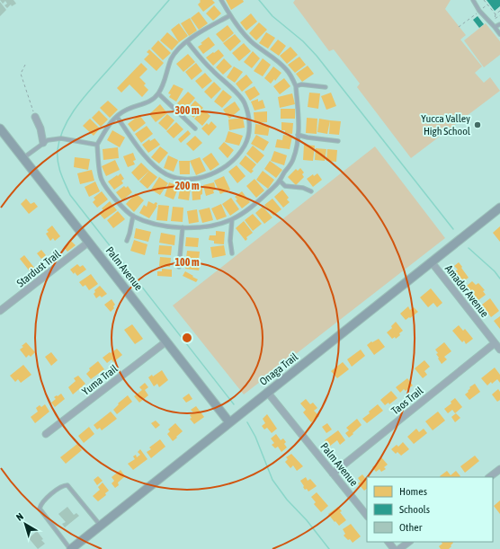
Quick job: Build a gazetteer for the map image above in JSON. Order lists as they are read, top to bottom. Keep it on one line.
{"streets":{"street":["Stardust Trail","Palm Avenue","Amador Avenue","Onaga Trail","Yuma Trail","Taos Trail"]},"crossings":[["Stardust Trail","Palm Avenue"],["Palm Avenue","Onaga Trail"],["Palm Avenue","Yuma Trail"],["Palm Avenue","Taos Trail"],["Amador Avenue","Onaga Trail"],["Amador Avenue","Taos Trail"]],"places":["Yucca Valley High School"],"legend":["Homes","Schools","Other"],"north":"top left","rings":["300 m","200 m","100 m"]}
